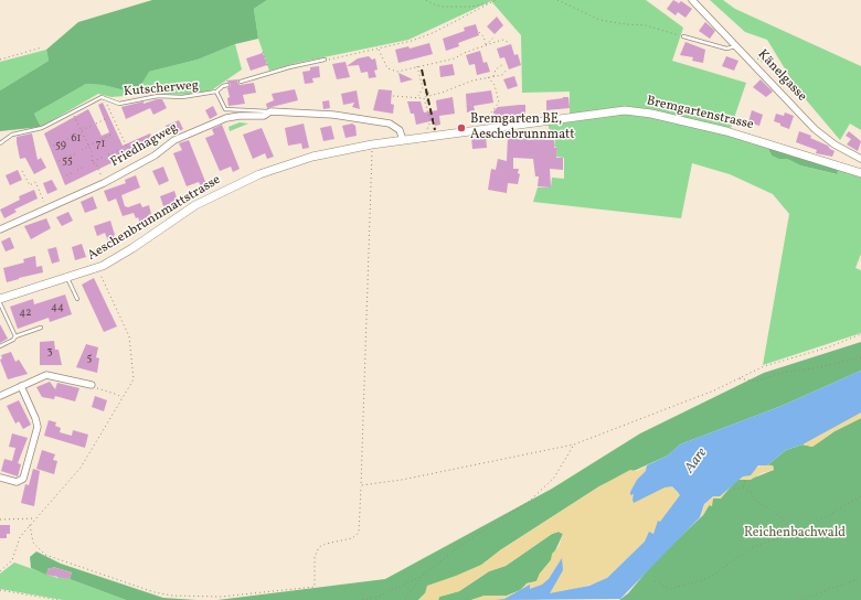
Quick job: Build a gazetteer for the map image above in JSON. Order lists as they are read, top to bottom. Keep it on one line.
{"streets":{"street":["Känelgasse","Bremgartenstrasse","Friedhagweg","Aeschenbrunnmattstrasse"],"lane":["Kutscherweg"]},"crossings":[["Kutscherweg","Friedhagweg"],["Bremgartenstrasse","Aeschenbrunnmattstrasse"],["Friedhagweg","Aeschenbrunnmattstrasse"]],"water":["Aare"],"parks":["Reichenbachwald"],"places":["Bremgarten BE, Aeschebrunnmatt"],"house_numbers":["61","71","59","55","44","42","3","5"]}
